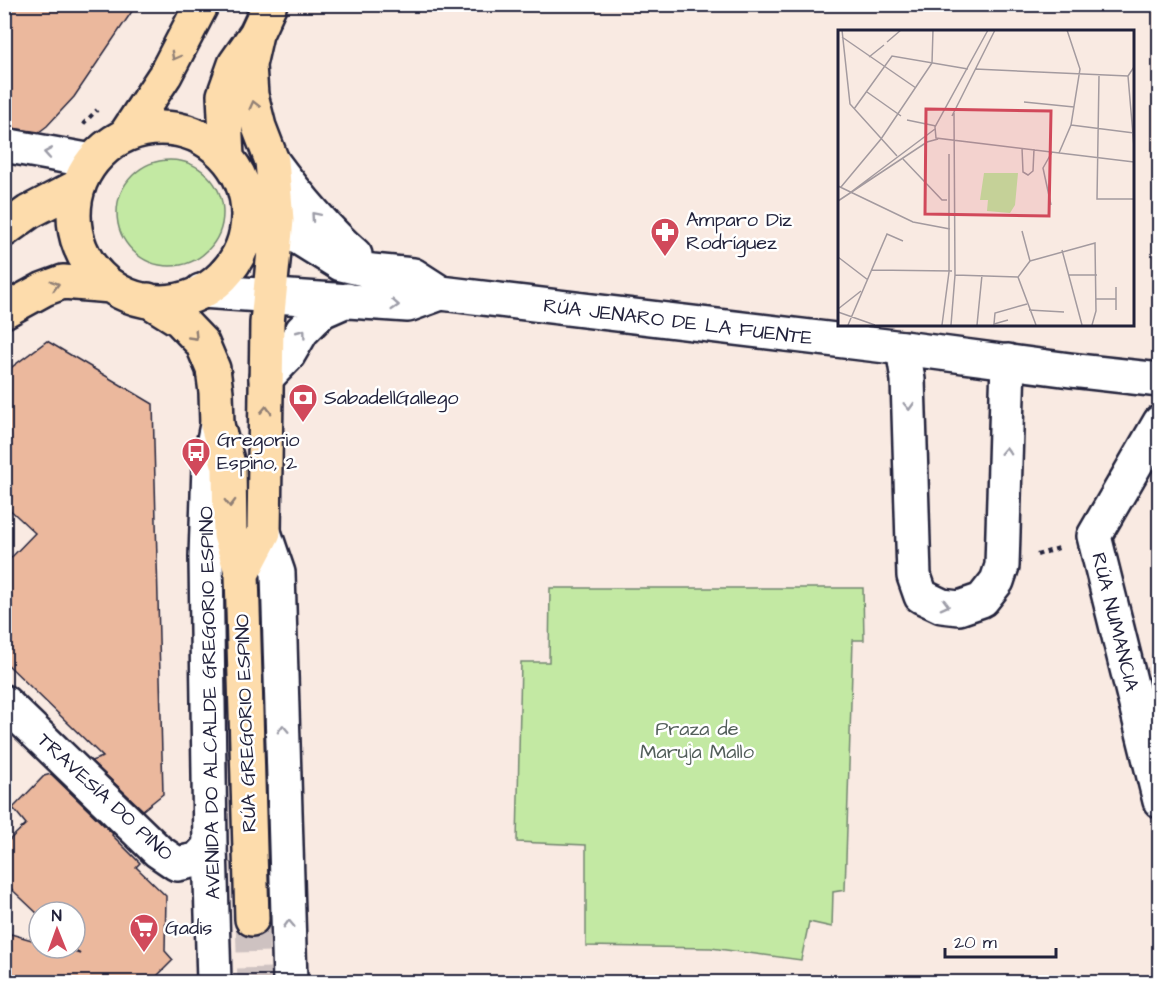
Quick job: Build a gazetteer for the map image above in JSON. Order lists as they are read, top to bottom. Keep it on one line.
{"streets":{"main road":["RÚA JENARO DE LA FUENTE","RÚA NUMANCIA","AVENIDA DO ALCALDE GREGORIO ESPINO","RÚA GREGORIO ESPINO","TRAVESÍA DO PINO"]},"crossings":[["RÚA JENARO DE LA FUENTE","AVENIDA DO ALCALDE GREGORIO ESPINO"],["AVENIDA DO ALCALDE GREGORIO ESPINO","RÚA GREGORIO ESPINO"],["AVENIDA DO ALCALDE GREGORIO ESPINO","TRAVESÍA DO PINO"]],"parks":["Praza de Maruja Mallo"],"places":{"pharmacy":["Amparo Diz Rodríguez"],"bank":["SabadellGallego"],"bus stop":["Gregorio Espino, 2"],"supermarket":["Gadis"]},"scale_bar":"20 m","north":"top"}
